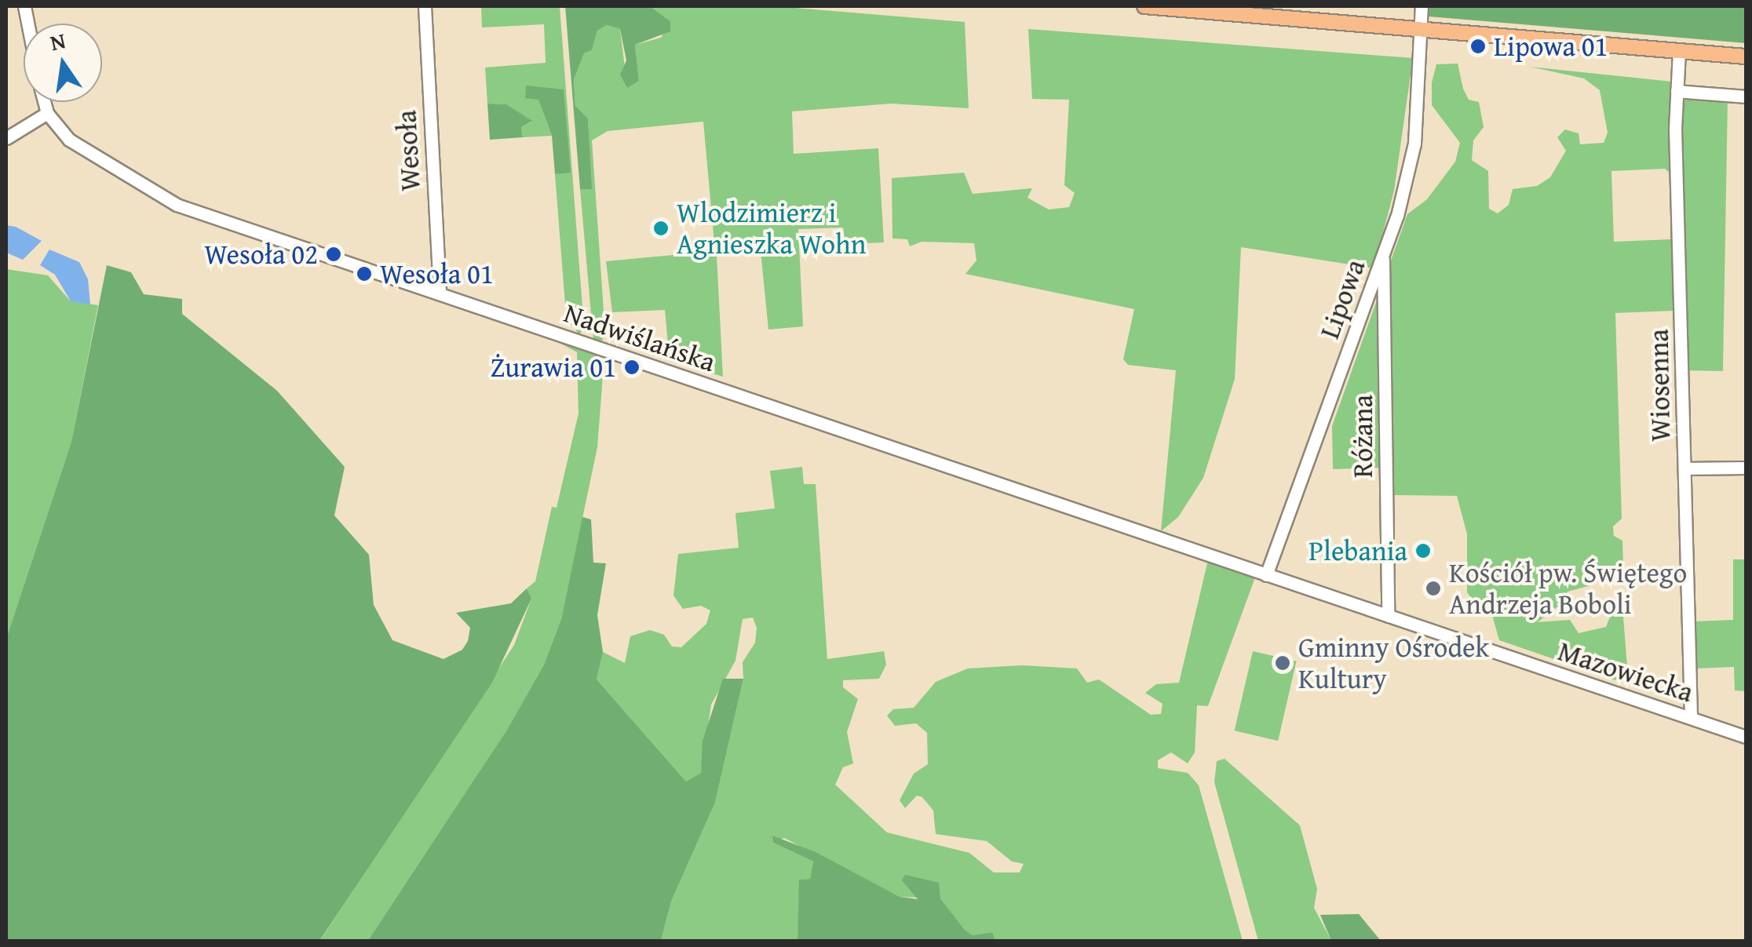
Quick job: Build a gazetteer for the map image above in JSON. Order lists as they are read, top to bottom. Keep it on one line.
{"streets":{"street":["Wesoła","Lipowa","Nadwiślańska","Wiosenna","Różana","Mazowiecka"]},"crossings":[["Wesoła","Nadwiślańska"],["Lipowa","Nadwiślańska"],["Lipowa","Różana"],["Lipowa","Mazowiecka"],["Nadwiślańska","Mazowiecka"],["Wiosenna","Mazowiecka"],["Różana","Mazowiecka"]],"places":["Lipowa 01","Wlodzimierz i Agnieszka Wohn","Wesoła 02","Wesoła 01","Żurawia 01","Plebania","Kościół pw. Świętego Andrzeja Boboli","Gminny Ośrodek Kultury"],"north":"top"}
